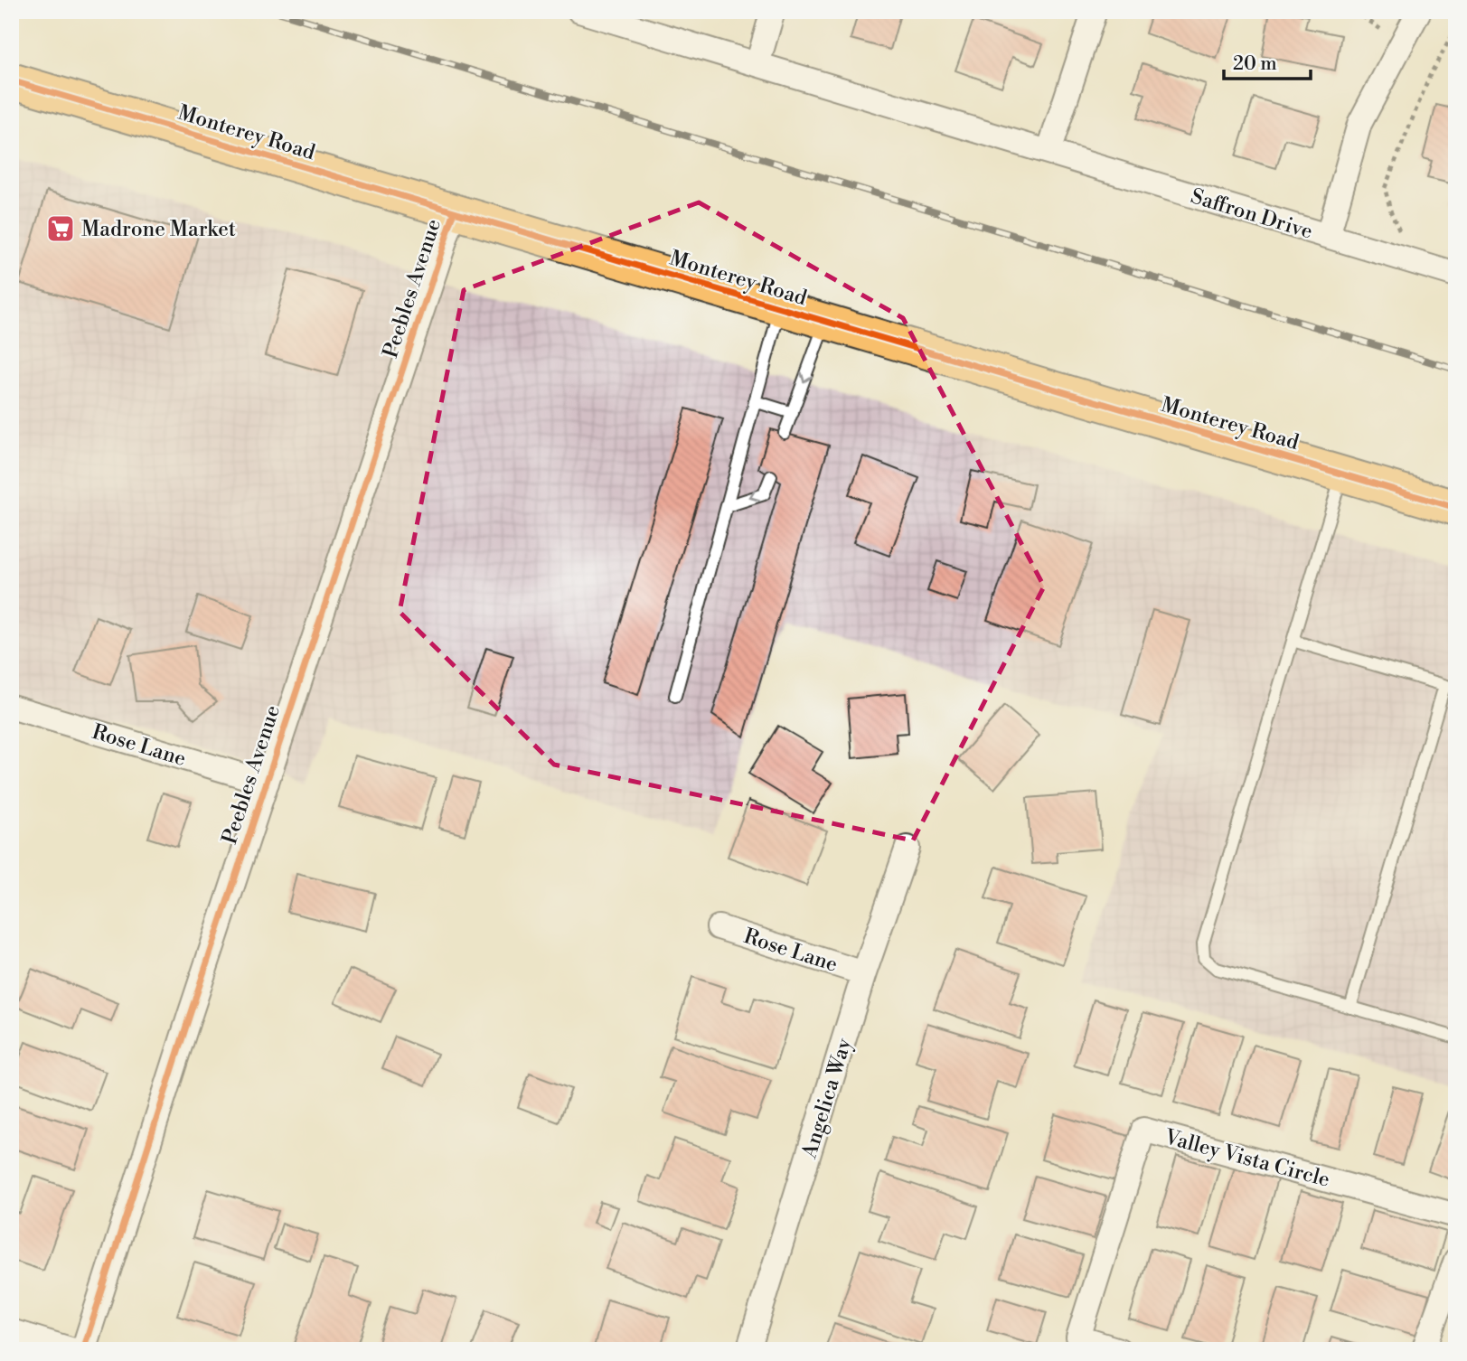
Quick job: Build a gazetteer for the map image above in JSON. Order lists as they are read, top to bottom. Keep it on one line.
{"streets":{"main road":["Monterey Road"],"street":["Saffron Drive","Peebles Avenue","Rose Lane","Angelica Way","Valley Vista Circle"]},"crossings":[["Monterey Road","Peebles Avenue"],["Peebles Avenue","Rose Lane"],["Rose Lane","Angelica Way"]],"places":{"supermarket":["Madrone Market"]},"scale_bar":"20 m"}
